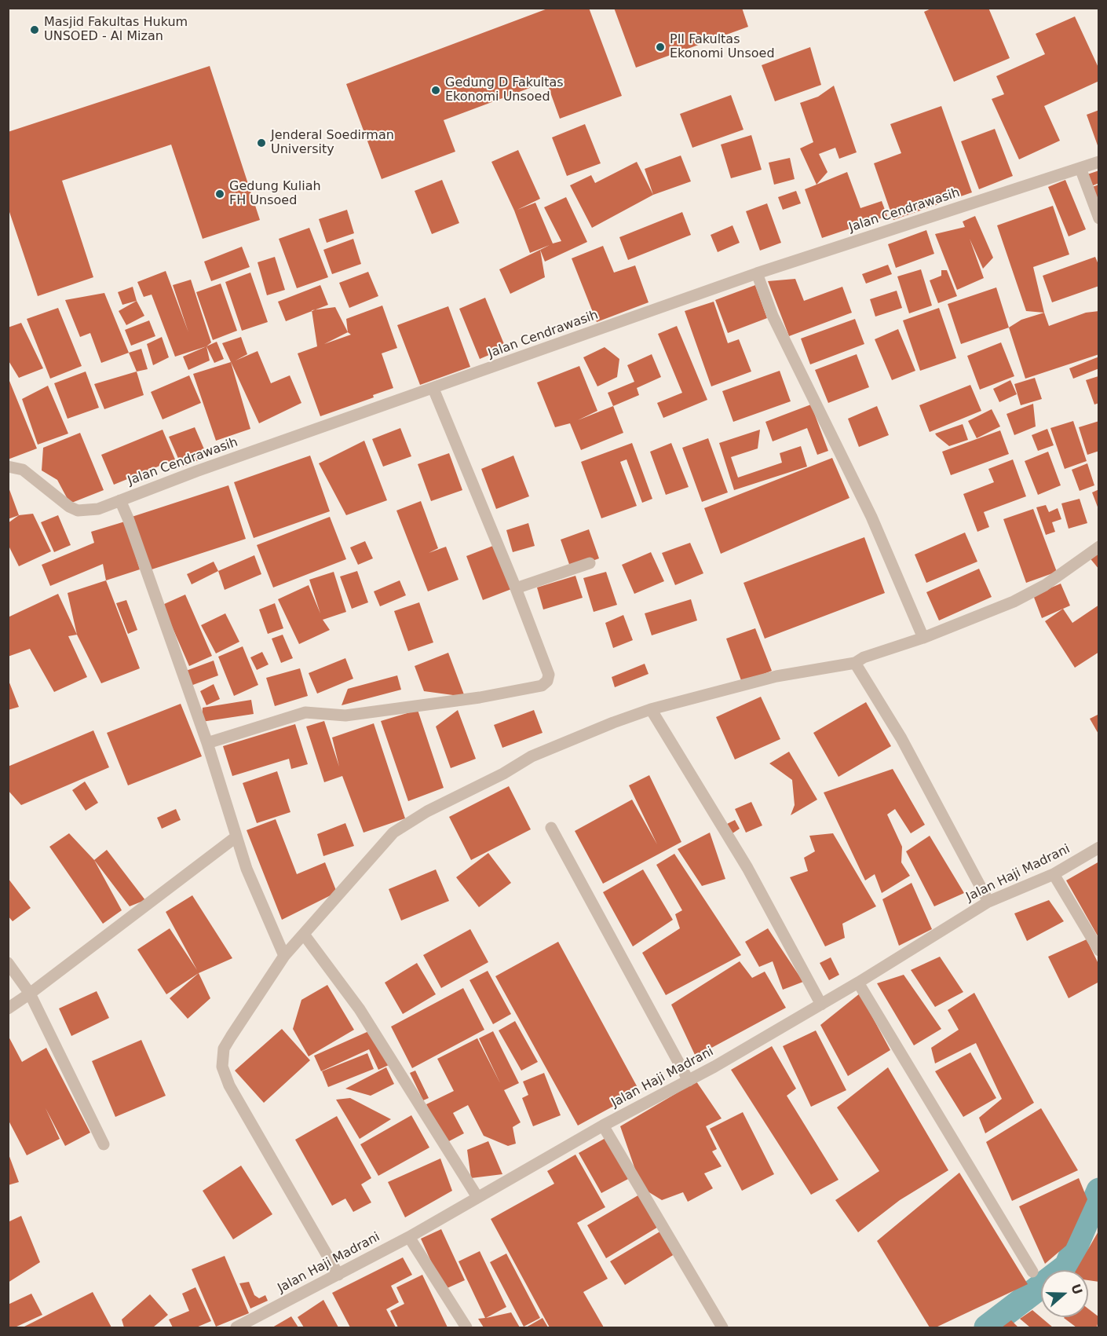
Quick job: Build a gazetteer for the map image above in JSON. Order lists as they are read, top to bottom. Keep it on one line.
{"streets":{"street":["Jalan Cendrawasih","Jalan Haji Madrani"]},"places":["Masjid Fakultas Hukum UNSOED - Al Mizan","PII Fakultas Ekonomi Unsoed","Gedung D Fakultas Ekonomi Unsoed","Jenderal Soedirman University","Gedung Kuliah FH Unsoed"],"north":"right"}
